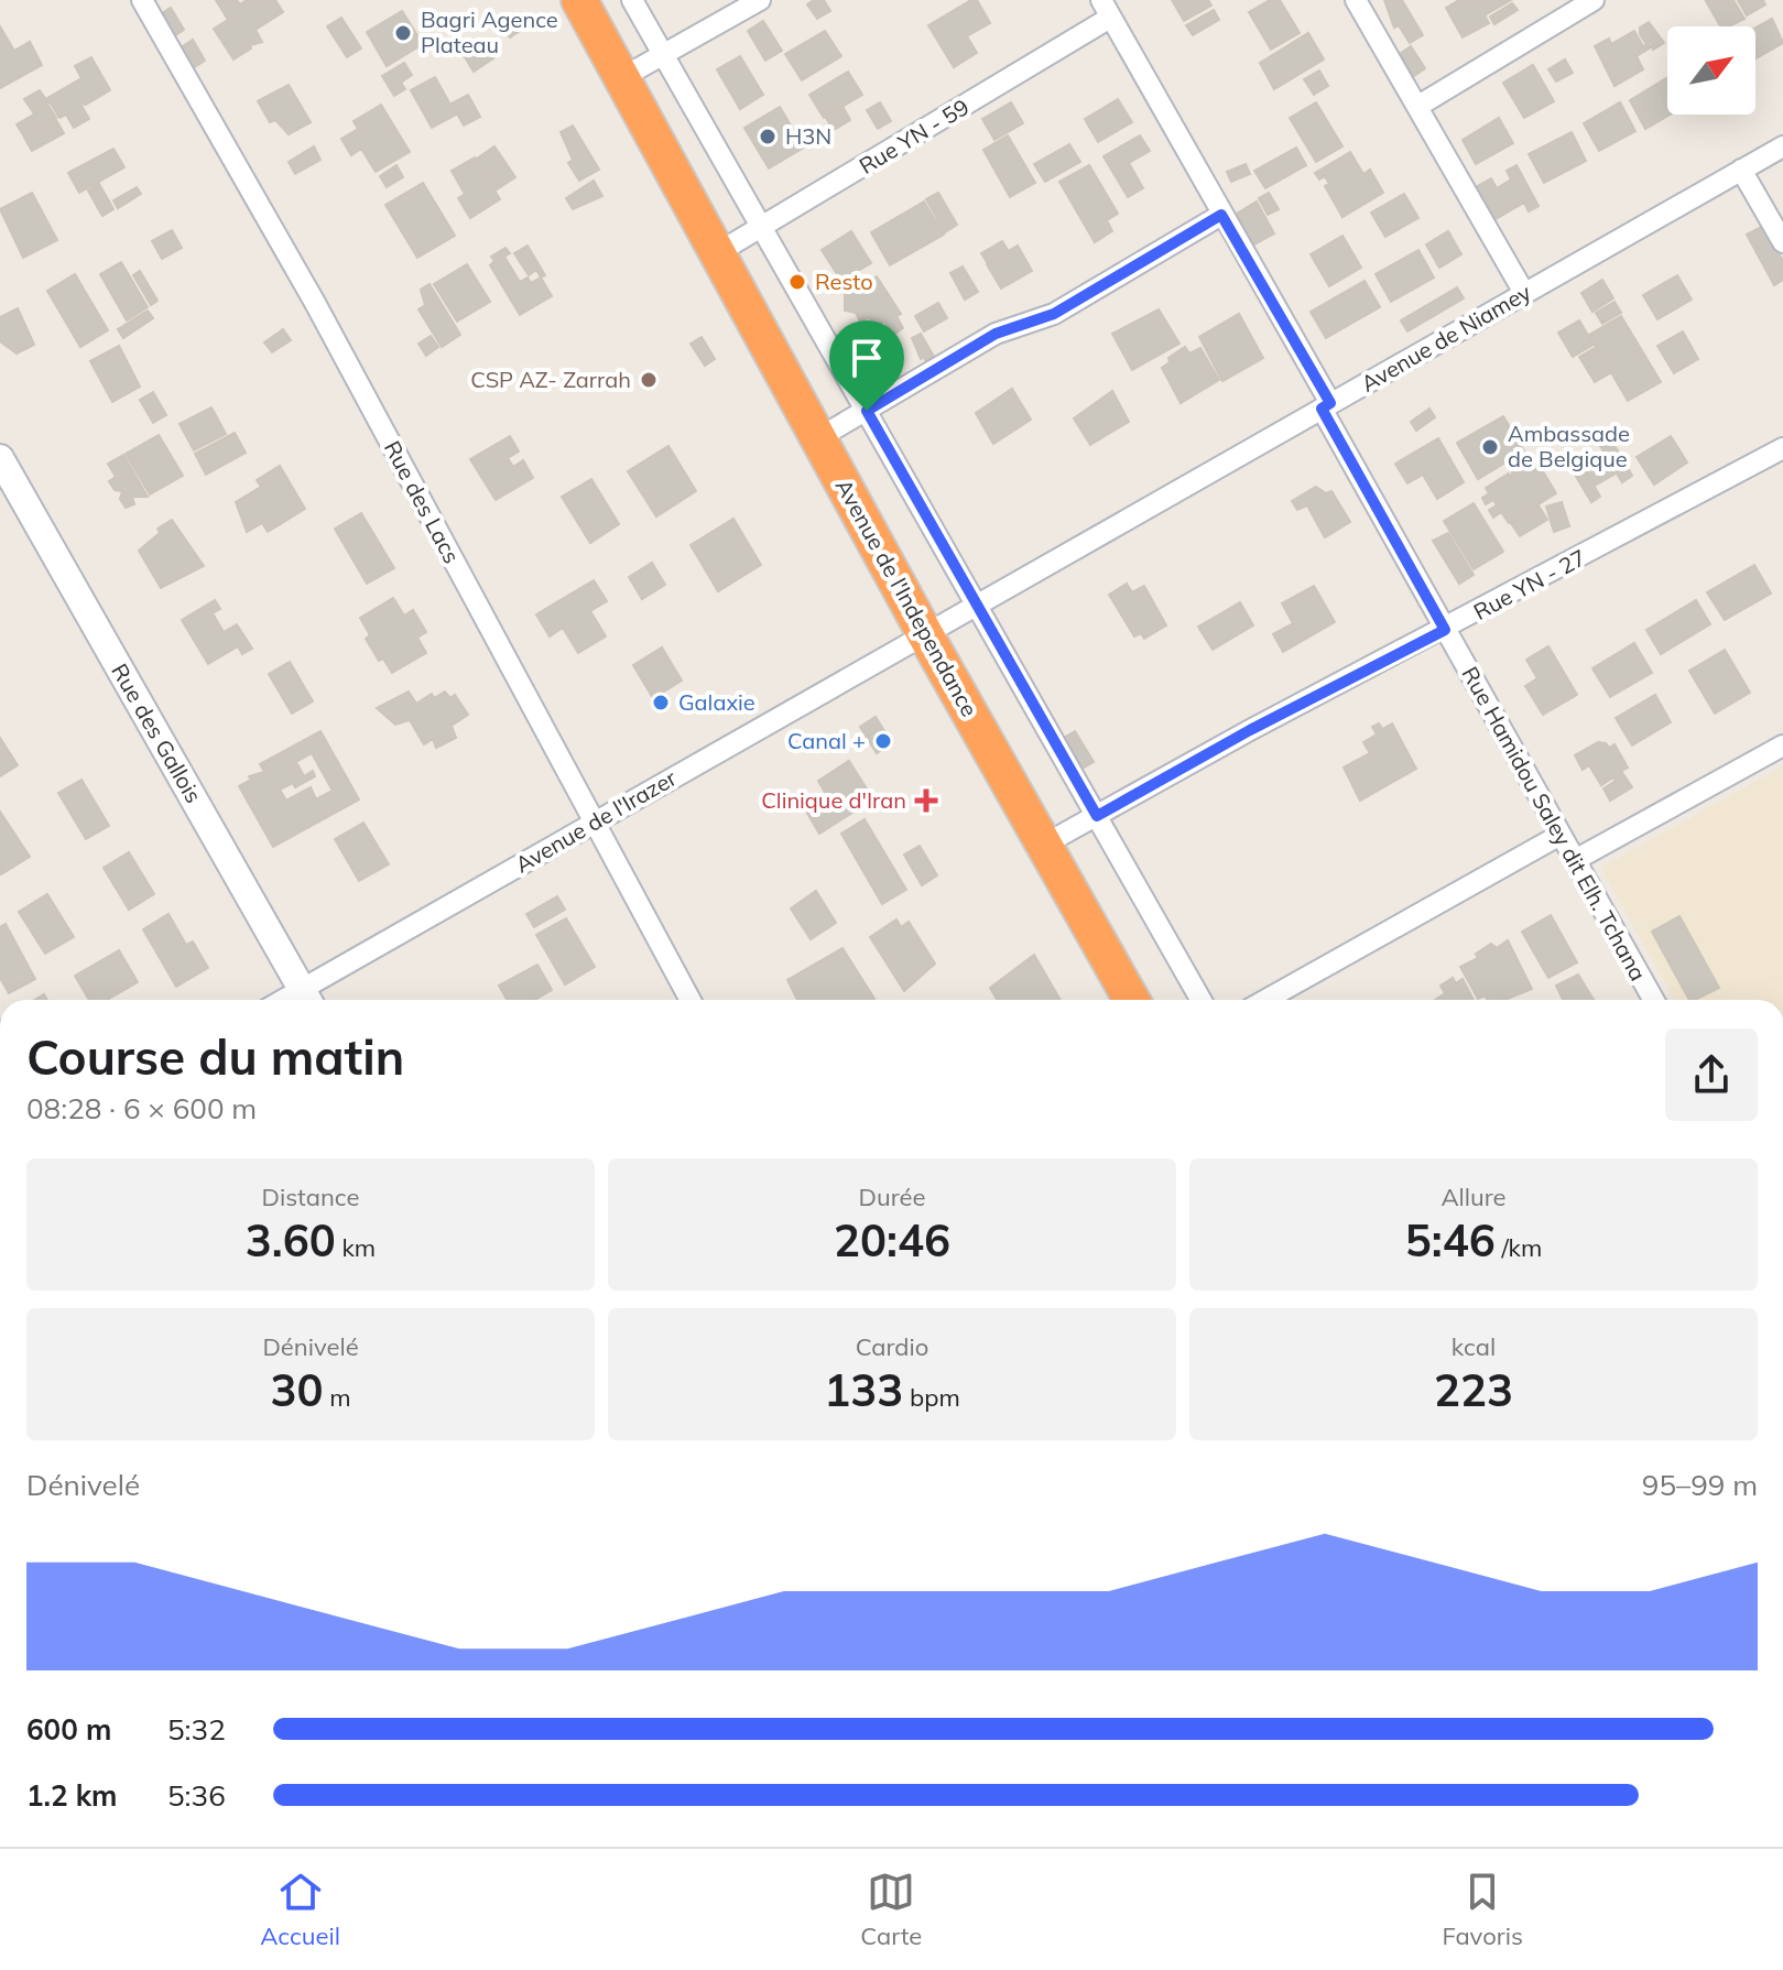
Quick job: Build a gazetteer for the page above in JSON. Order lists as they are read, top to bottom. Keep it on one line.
{"streets":{"highway":["Avenue de l'Independance"],"street":["Rue YN - 59","Avenue de Niamey","Rue des Lacs","Rue YN - 27","Rue des Gallois","Avenue de l'Irazer","Rue Hamidou Saley dit Elh. Tchana"]},"crossings":[["Rue YN - 59","Avenue de l'Independance"],["Rue YN - 59","Rue Hamidou Saley dit Elh. Tchana"],["Avenue de Niamey","Avenue de l'Independance"],["Avenue de Niamey","Avenue de l'Irazer"],["Avenue de Niamey","Rue Hamidou Saley dit Elh. Tchana"],["Rue des Lacs","Avenue de l'Irazer"],["Rue YN - 27","Avenue de l'Independance"],["Rue YN - 27","Rue Hamidou Saley dit Elh. Tchana"],["Avenue de l'Independance","Avenue de l'Irazer"],["Rue des Gallois","Avenue de l'Irazer"]],"places":{"other":["Bagri Agence Plateau","H3N","Resto","CSP AZ- Zarrah","Ambassade de Belgique","Galaxie","Canal +"],"health":["Clinique d'Iran"]},"north":"top right","page":{"heading":["Course du matin","08:28 · 6 × 600 m"],"stats":[["Distance","3.60 km"],["Durée","20:46"],["Allure","5:46 /km"],["Dénivelé","30 m"],["Cardio","133 bpm"],["kcal","223"]],"chart":["Dénivelé","95–99 m"],"list":[{"name":"600 m","note":"5:32"},{"name":"1.2 km","note":"5:36"}],"tabs":["Accueil","Carte","Favoris"]}}
